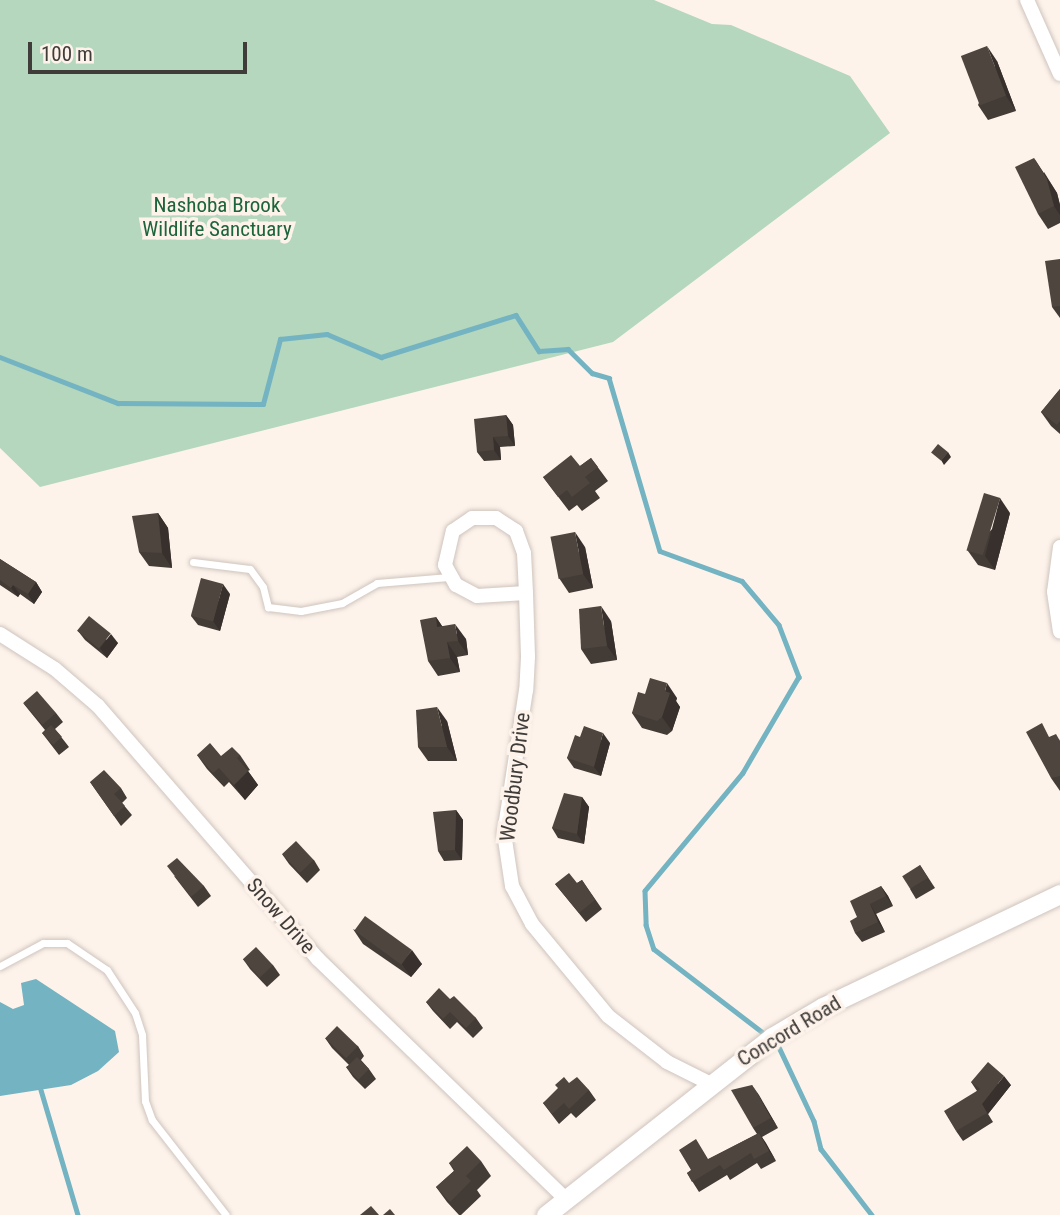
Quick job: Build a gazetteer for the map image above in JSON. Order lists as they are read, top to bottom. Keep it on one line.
{"streets":{"main road":["Concord Road"],"street":["Woodbury Drive","Snow Drive"]},"crossings":[["Woodbury Drive","Concord Road"],["Snow Drive","Concord Road"]],"parks":["Nashoba Brook Wildlife Sanctuary"],"scale_bar":"100 m"}
